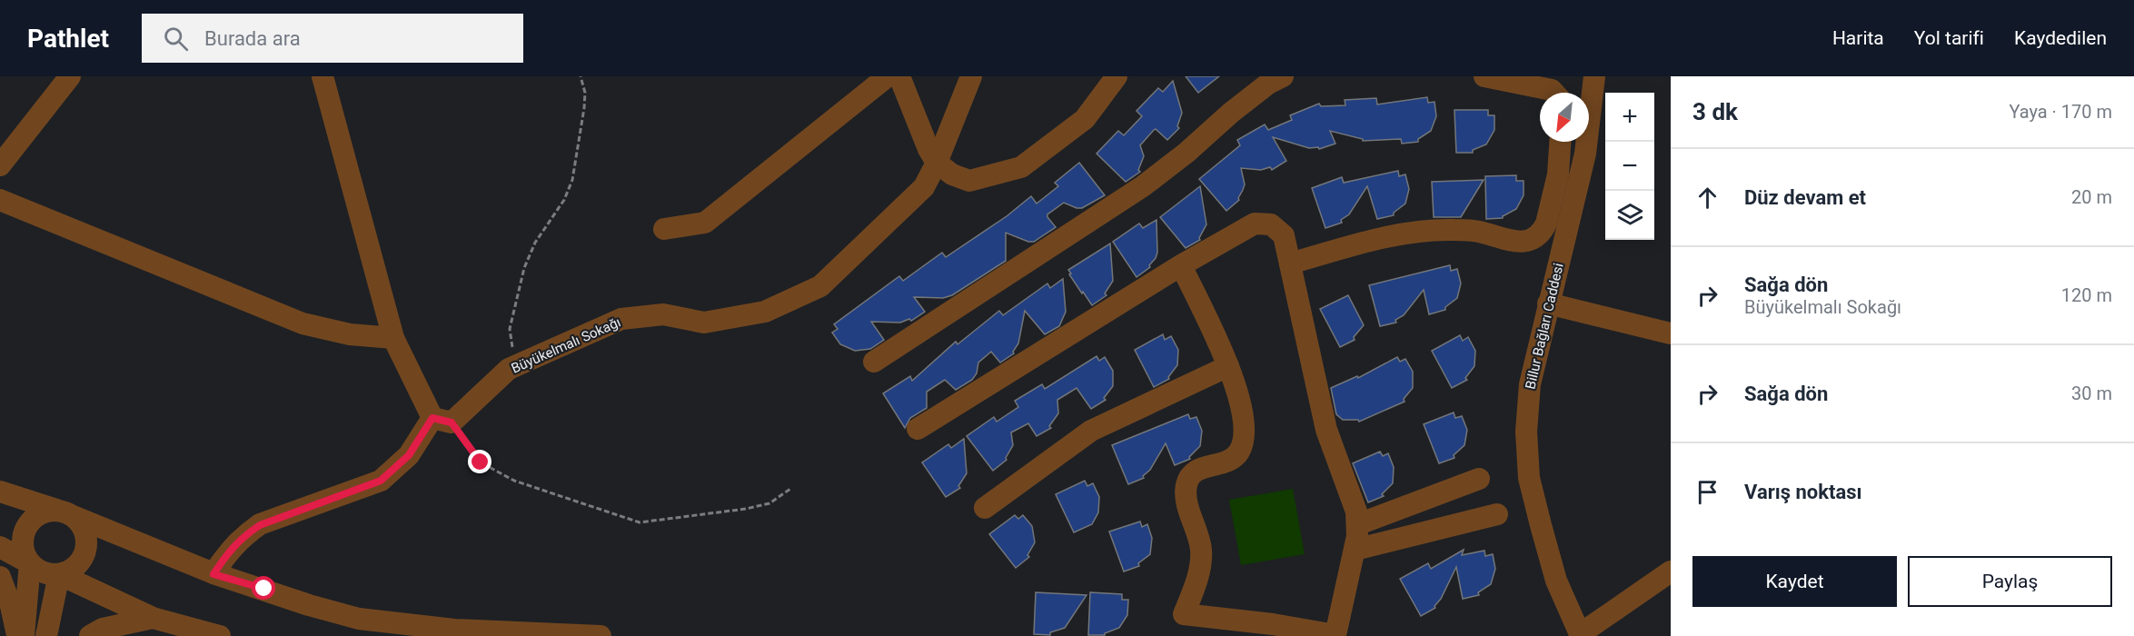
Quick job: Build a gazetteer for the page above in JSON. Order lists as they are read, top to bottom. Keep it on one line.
{"streets":{"street":["Billur Bağları Caddesi","Büyükelmalı Sokağı"]},"north":"bottom left","page":{"header":"Pathlet","search":"Burada ara","nav":["Harita","Yol tarifi","Kaydedilen"],"heading":["3 dk","Yaya · 170 m"],"map_buttons":["+","−"],"list":[["Düz devam et","20 m"],["Sağa dön","Büyükelmalı Sokağı","120 m"],["Sağa dön","30 m"],"Varış noktası"],"buttons":["Kaydet","Paylaş"]}}
